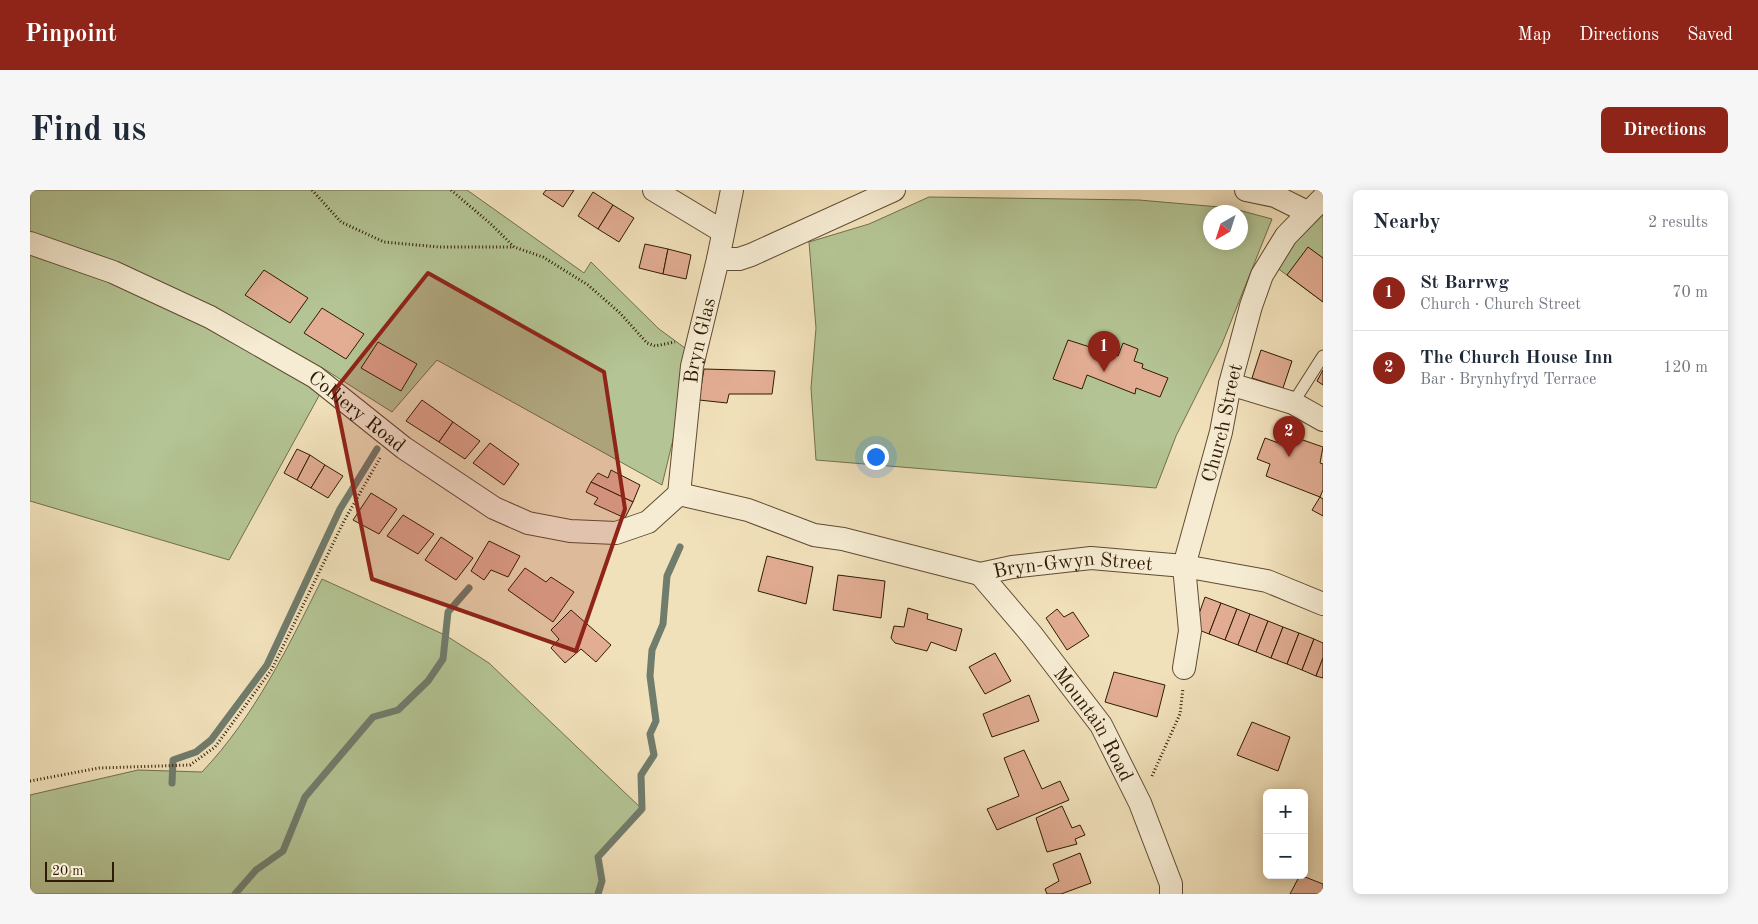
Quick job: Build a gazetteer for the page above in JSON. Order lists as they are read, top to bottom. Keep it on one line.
{"streets":{"street":["Bryn Glas","Colliery Road","Church Street","Bryn-Gwyn Street","Mountain Road"]},"crossings":[["Bryn Glas","Colliery Road"],["Bryn Glas","Bryn-Gwyn Street"],["Colliery Road","Bryn-Gwyn Street"],["Church Street","Bryn-Gwyn Street"],["Bryn-Gwyn Street","Mountain Road"]],"scale_bar":"20 m","north":"bottom left","page":{"header":"Pinpoint","nav":["Map","Directions","Saved"],"buttons":"Directions","title":"Find us","heading":["Nearby","2 results"],"list":[{"mark":"1","name":"St Barrwg","note":"Church · Church Street","value":"70 m"},{"mark":"2","name":"The Church House Inn","note":"Bar · Brynhyfryd Terrace","value":"120 m"}],"pins":["1","2"],"map_buttons":["+","−"],"scale":"20 m"}}
